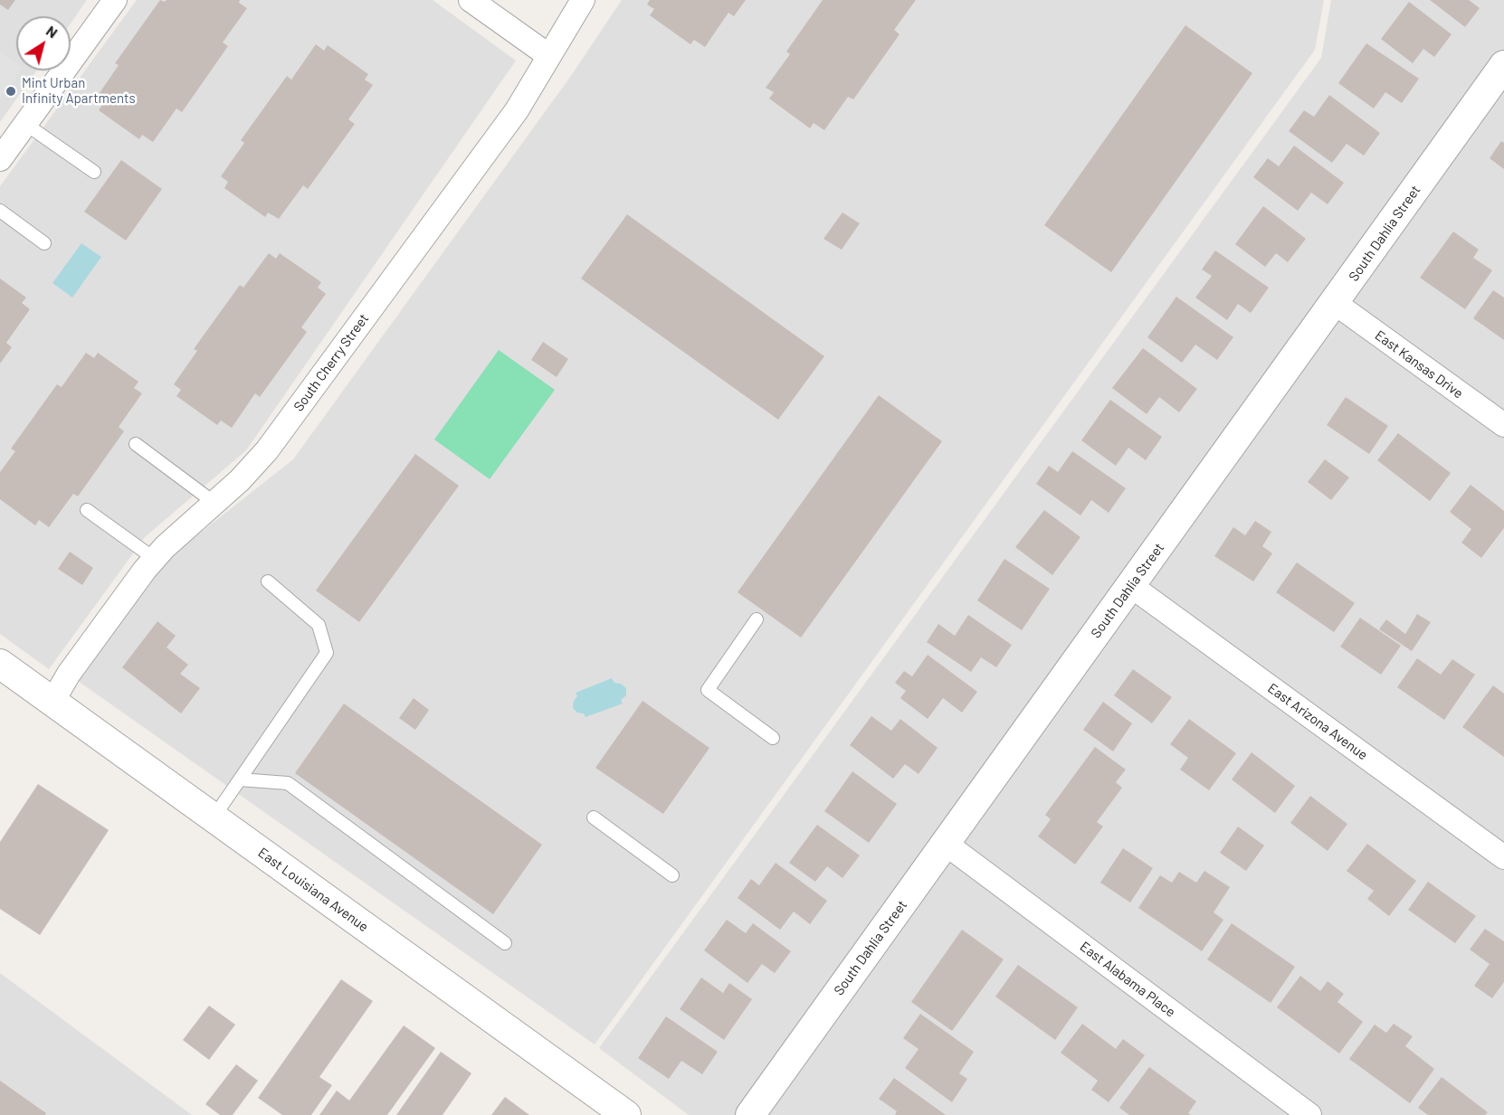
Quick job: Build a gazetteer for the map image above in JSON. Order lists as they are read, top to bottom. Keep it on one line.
{"streets":{"street":["South Dahlia Street","South Cherry Street","East Kansas Drive","East Arizona Avenue","East Louisiana Avenue","East Alabama Place"]},"crossings":[["South Dahlia Street","East Kansas Drive"],["South Dahlia Street","East Arizona Avenue"],["South Dahlia Street","East Alabama Place"],["South Cherry Street","East Louisiana Avenue"]],"places":["Mint Urban Infinity Apartments"],"north":"top right"}
